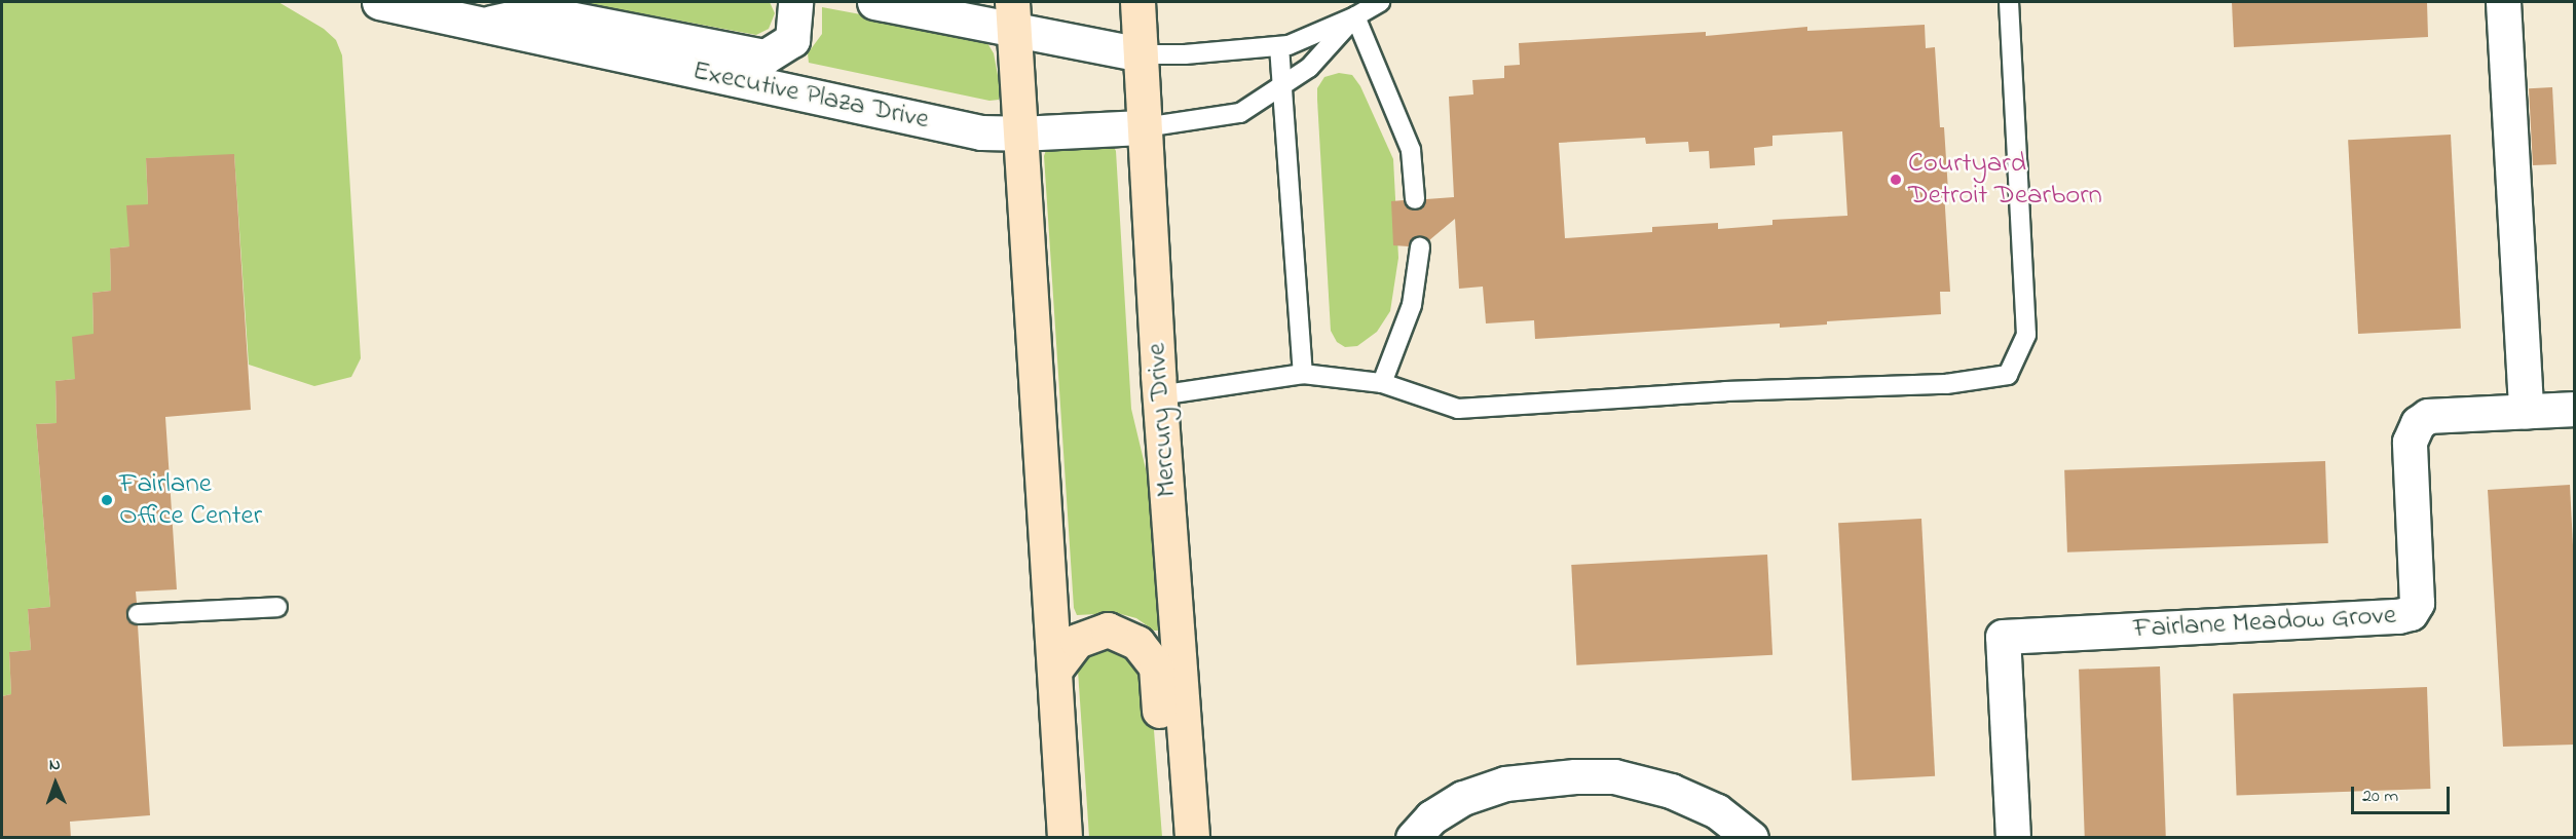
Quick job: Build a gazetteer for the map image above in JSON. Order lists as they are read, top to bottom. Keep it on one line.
{"streets":{"street":["Executive Plaza Drive","Mercury Drive","Fairlane Meadow Grove"]},"crossings":[["Executive Plaza Drive","Mercury Drive"]],"places":["Courtyard Detroit Dearborn","Fairlane Office Center"],"scale_bar":"20 m","north":"top"}
